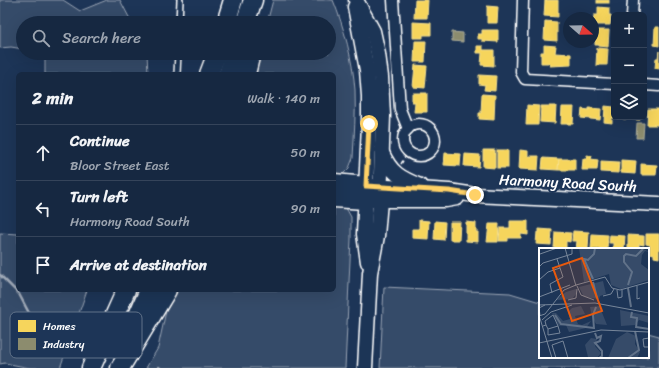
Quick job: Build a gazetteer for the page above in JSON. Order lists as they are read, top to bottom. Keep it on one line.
{"streets":{"main road":["Harmony Road South"]},"legend":["Homes","Industry"],"north":"right","page":{"map_buttons":["+","−"],"search":"Search here","heading":["2 min","Walk · 140 m"],"list":[["Continue","Bloor Street East","50 m"],["Turn left","Harmony Road South","90 m"],"Arrive at destination"]}}
